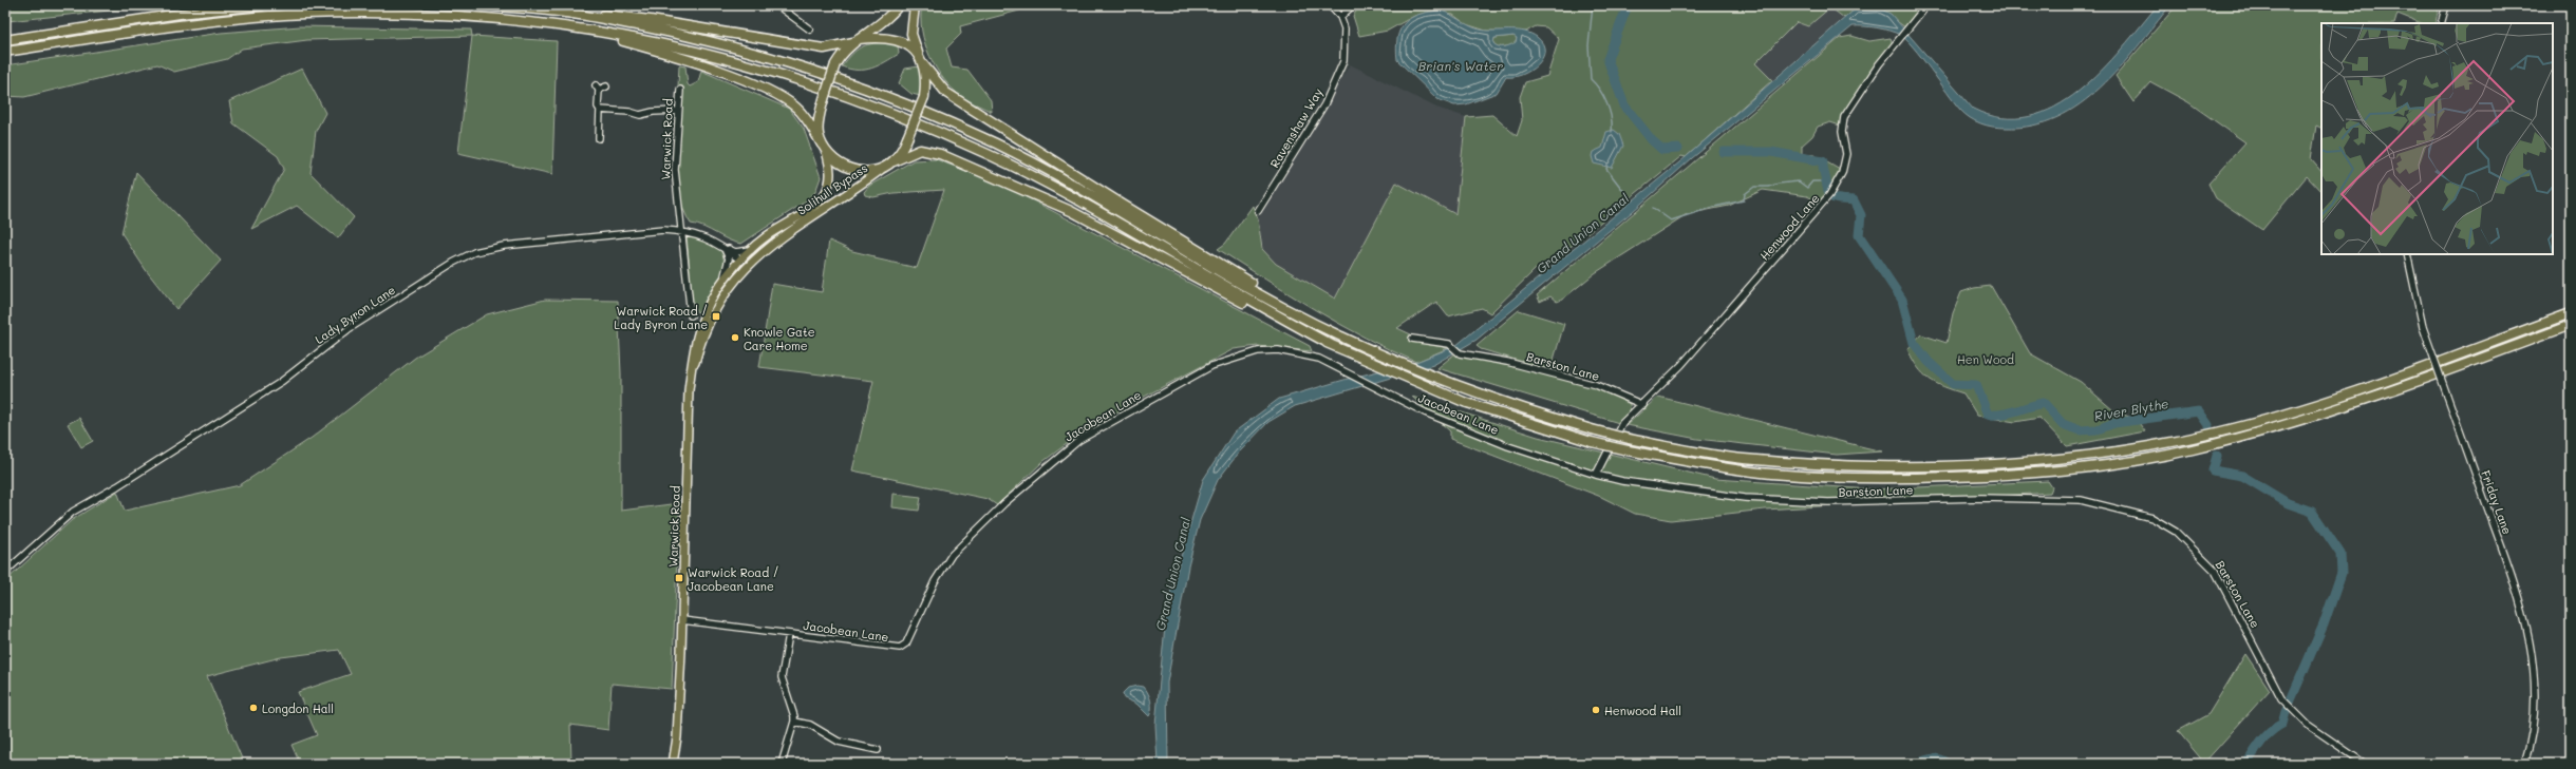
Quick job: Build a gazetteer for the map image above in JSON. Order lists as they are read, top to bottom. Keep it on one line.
{"streets":{"main road":["Warwick Road","Solihull Bypass"],"street":["Ravenshaw Way","Henwood Lane","Lady Byron Lane","Barston Lane","Jacobean Lane","Friday Lane"]},"crossings":[["Warwick Road","Solihull Bypass"],["Warwick Road","Lady Byron Lane"],["Warwick Road","Jacobean Lane"],["Solihull Bypass","Lady Byron Lane"],["Henwood Lane","Barston Lane"],["Barston Lane","Jacobean Lane"]],"water":["Brian's Water","Grand Union Canal","River Blythe"],"parks":["Hen Wood"],"places":{"transit":["Warwick Road / Lady Byron Lane","Warwick Road / Jacobean Lane"],"other":["Knowle Gate Care Home","Longdon Hall","Henwood Hall"]}}
